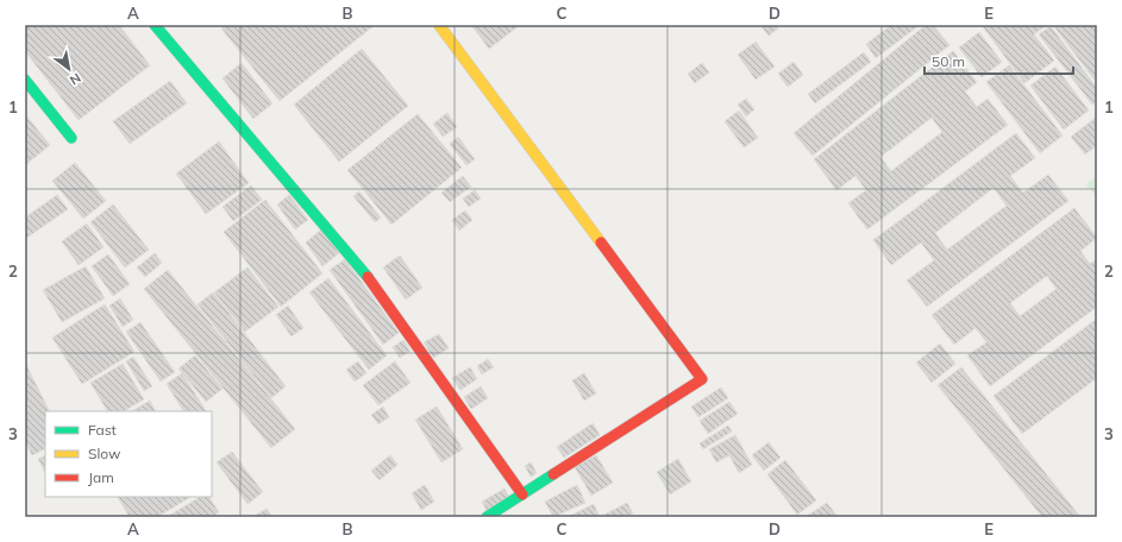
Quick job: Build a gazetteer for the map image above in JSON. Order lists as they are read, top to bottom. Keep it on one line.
{"legend":["Fast","Slow","Jam"],"scale_bar":"50 m","north":"bottom right","grid":{"columns":["A","B","C","D","E"],"rows":["1","2","3"]}}
